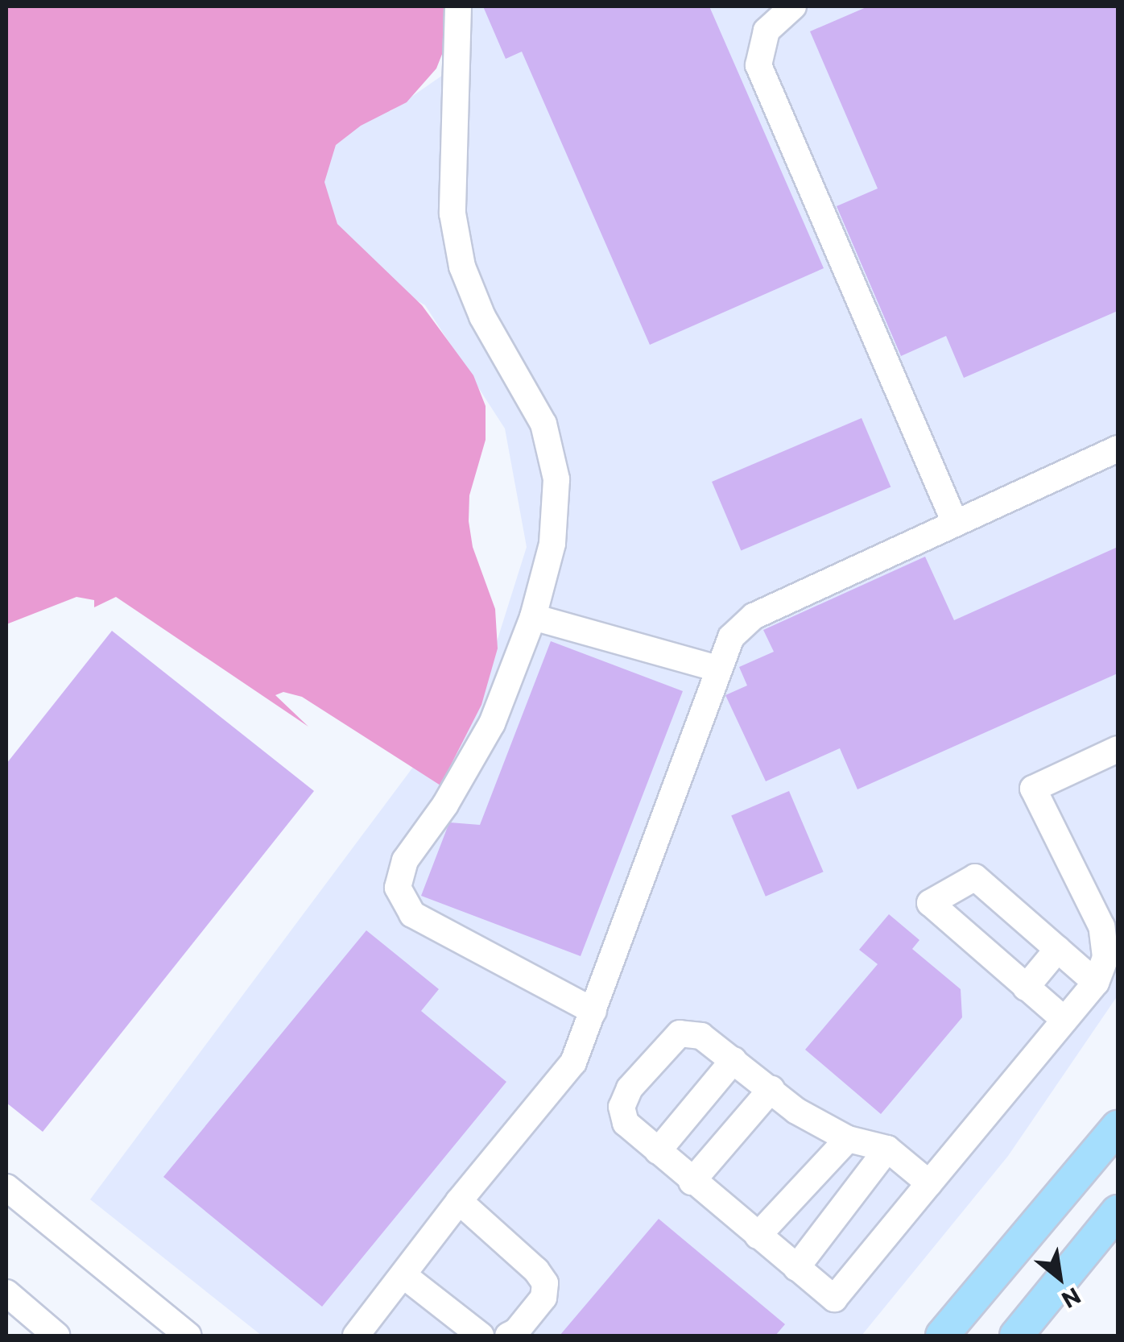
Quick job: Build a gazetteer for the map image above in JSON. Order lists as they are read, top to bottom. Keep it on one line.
{"north":"bottom right"}
